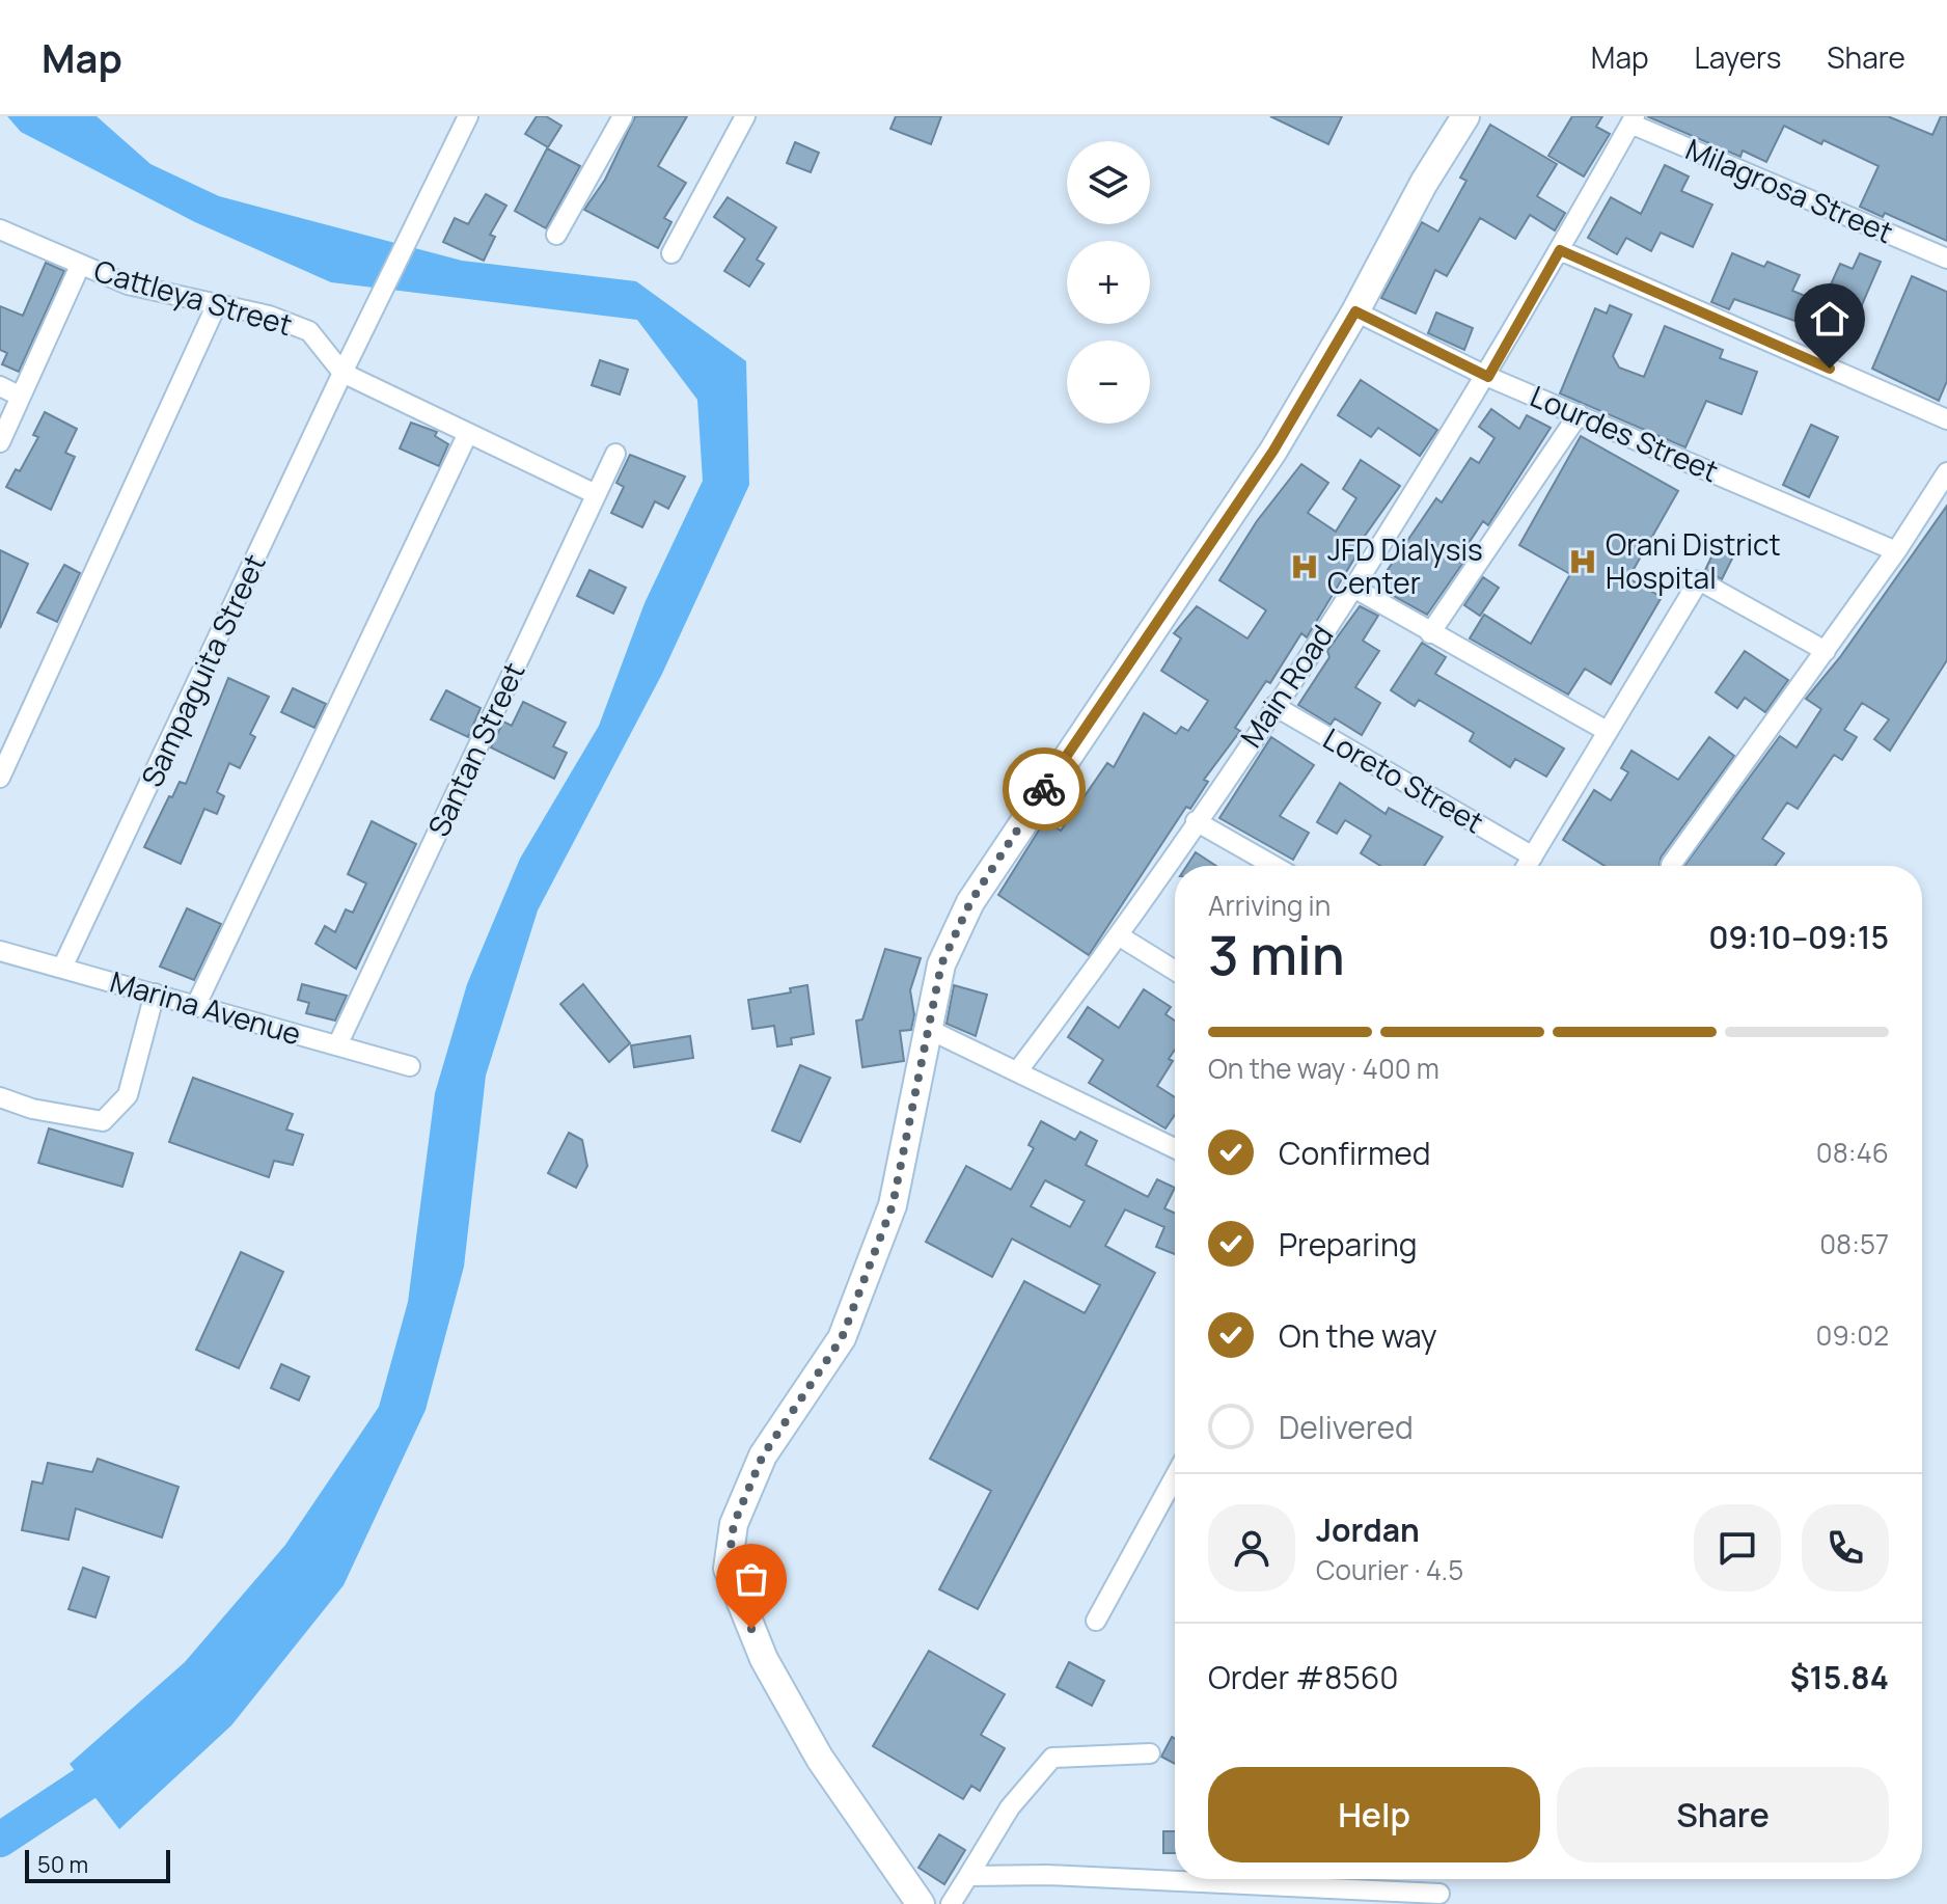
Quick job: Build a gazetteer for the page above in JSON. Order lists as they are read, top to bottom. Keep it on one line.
{"streets":{"street":["Milagrosa Street","Cattleya Street","Lourdes Street","Sampaguita Street","Main Road","Santan Street","Loreto Street","Marina Avenue"]},"crossings":[["Milagrosa Street","Main Road"],["Cattleya Street","Sampaguita Street"],["Cattleya Street","Santan Street"],["Lourdes Street","Main Road"],["Sampaguita Street","Marina Avenue"],["Main Road","Loreto Street"],["Santan Street","Marina Avenue"]],"places":{"hospital":["Orani District Hospital","JFD Dialysis Center"]},"scale_bar":"50 m","page":{"header":"Map","nav":["Map","Layers","Share"],"map_buttons":["+","−"],"heading":["3 min","Arriving in","09:10–09:15"],"panel":["Jordan","Courier · 4.5","Order #8560","$15.84"],"bar":"On the way · 400 m","list":[["Confirmed","08:46"],["Preparing","08:57"],["On the way","09:02"],"Delivered"],"buttons":["Help","Share"],"scale":"50 m"}}
